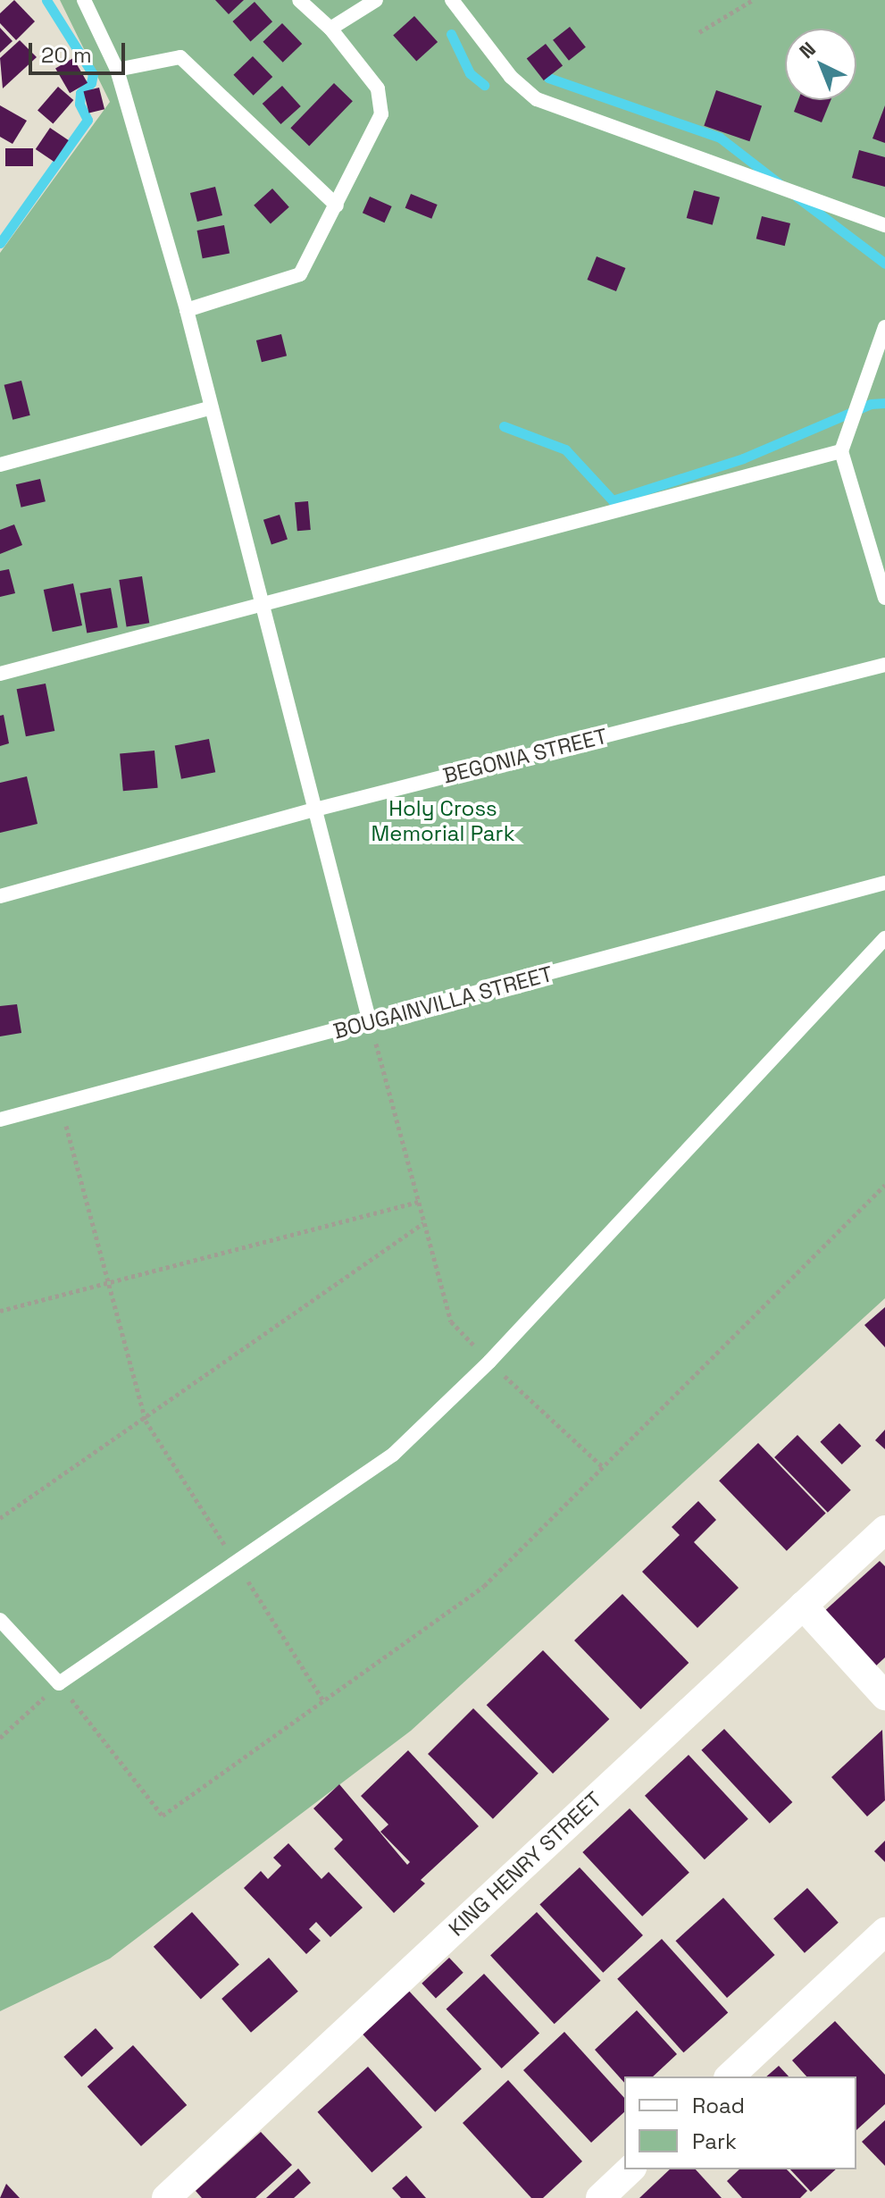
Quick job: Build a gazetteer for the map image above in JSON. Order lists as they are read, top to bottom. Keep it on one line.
{"streets":{"street":["KING HENRY STREET"],"lane":["BEGONIA STREET","BOUGAINVILLA STREET"]},"parks":["Holy Cross Memorial Park"],"legend":["Road","Park"],"scale_bar":"20 m","north":"top left"}
